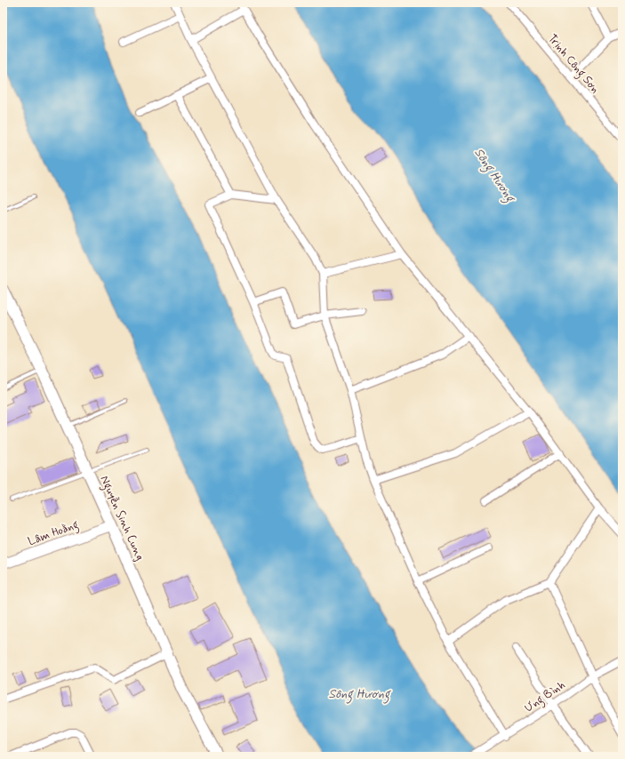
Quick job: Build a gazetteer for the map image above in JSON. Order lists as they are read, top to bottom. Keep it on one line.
{"streets":{"main road":["Nguyễn Sinh Cung"],"street":["Trịnh Công Sơn","Lâm Hoằng","Ưng Bình"]},"crossings":[["Nguyễn Sinh Cung","Lâm Hoằng"]],"water":["Sông Hương"]}
